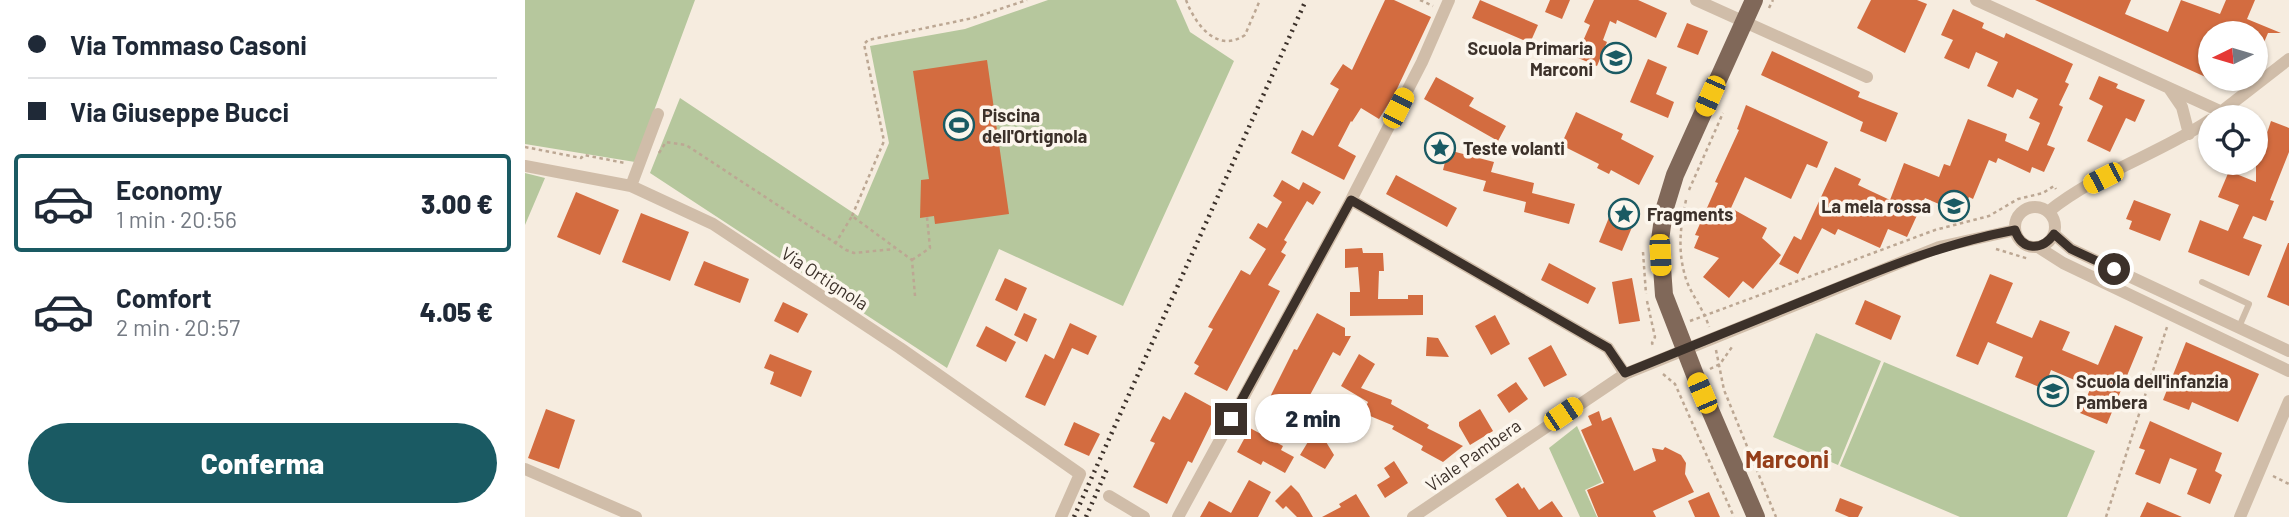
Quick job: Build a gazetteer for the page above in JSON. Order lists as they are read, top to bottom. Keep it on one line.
{"streets":{"street":["Via Ortignola","Viale Pambera"]},"districts":["Marconi"],"places":{"school or university":["Scuola Primaria Marconi","La mela rossa","Scuola dell'infanzia Pambera"],"sports":["Piscina dell'Ortignola"],"place":["Teste volanti","Fragments"]},"north":"left","page":{"banner":["Via Tommaso Casoni","Via Giuseppe Bucci"],"list":[{"name":"Economy","note":"1 min · 20:56","value":"3.00 €"},{"name":"Comfort","note":"2 min · 20:57","value":"4.05 €"}],"bubble":"2 min","buttons":"Conferma"}}
